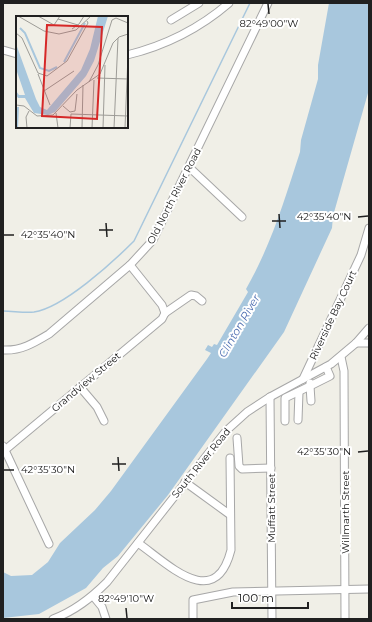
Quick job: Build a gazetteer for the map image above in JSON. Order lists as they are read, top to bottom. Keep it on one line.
{"streets":{"street":["Old North River Road","Riverside Bay Court","Grandview Street","South River Road","Muffatt Street","Willmarth Street"]},"crossings":[["Riverside Bay Court","South River Road"],["South River Road","Muffatt Street"],["South River Road","Willmarth Street"]],"water":["Clinton River"],"scale_bar":"100 m","coordinates":["82°49'00\"W","42°35'40\"N","42°35'30\"N","82°49'10\"W"]}
